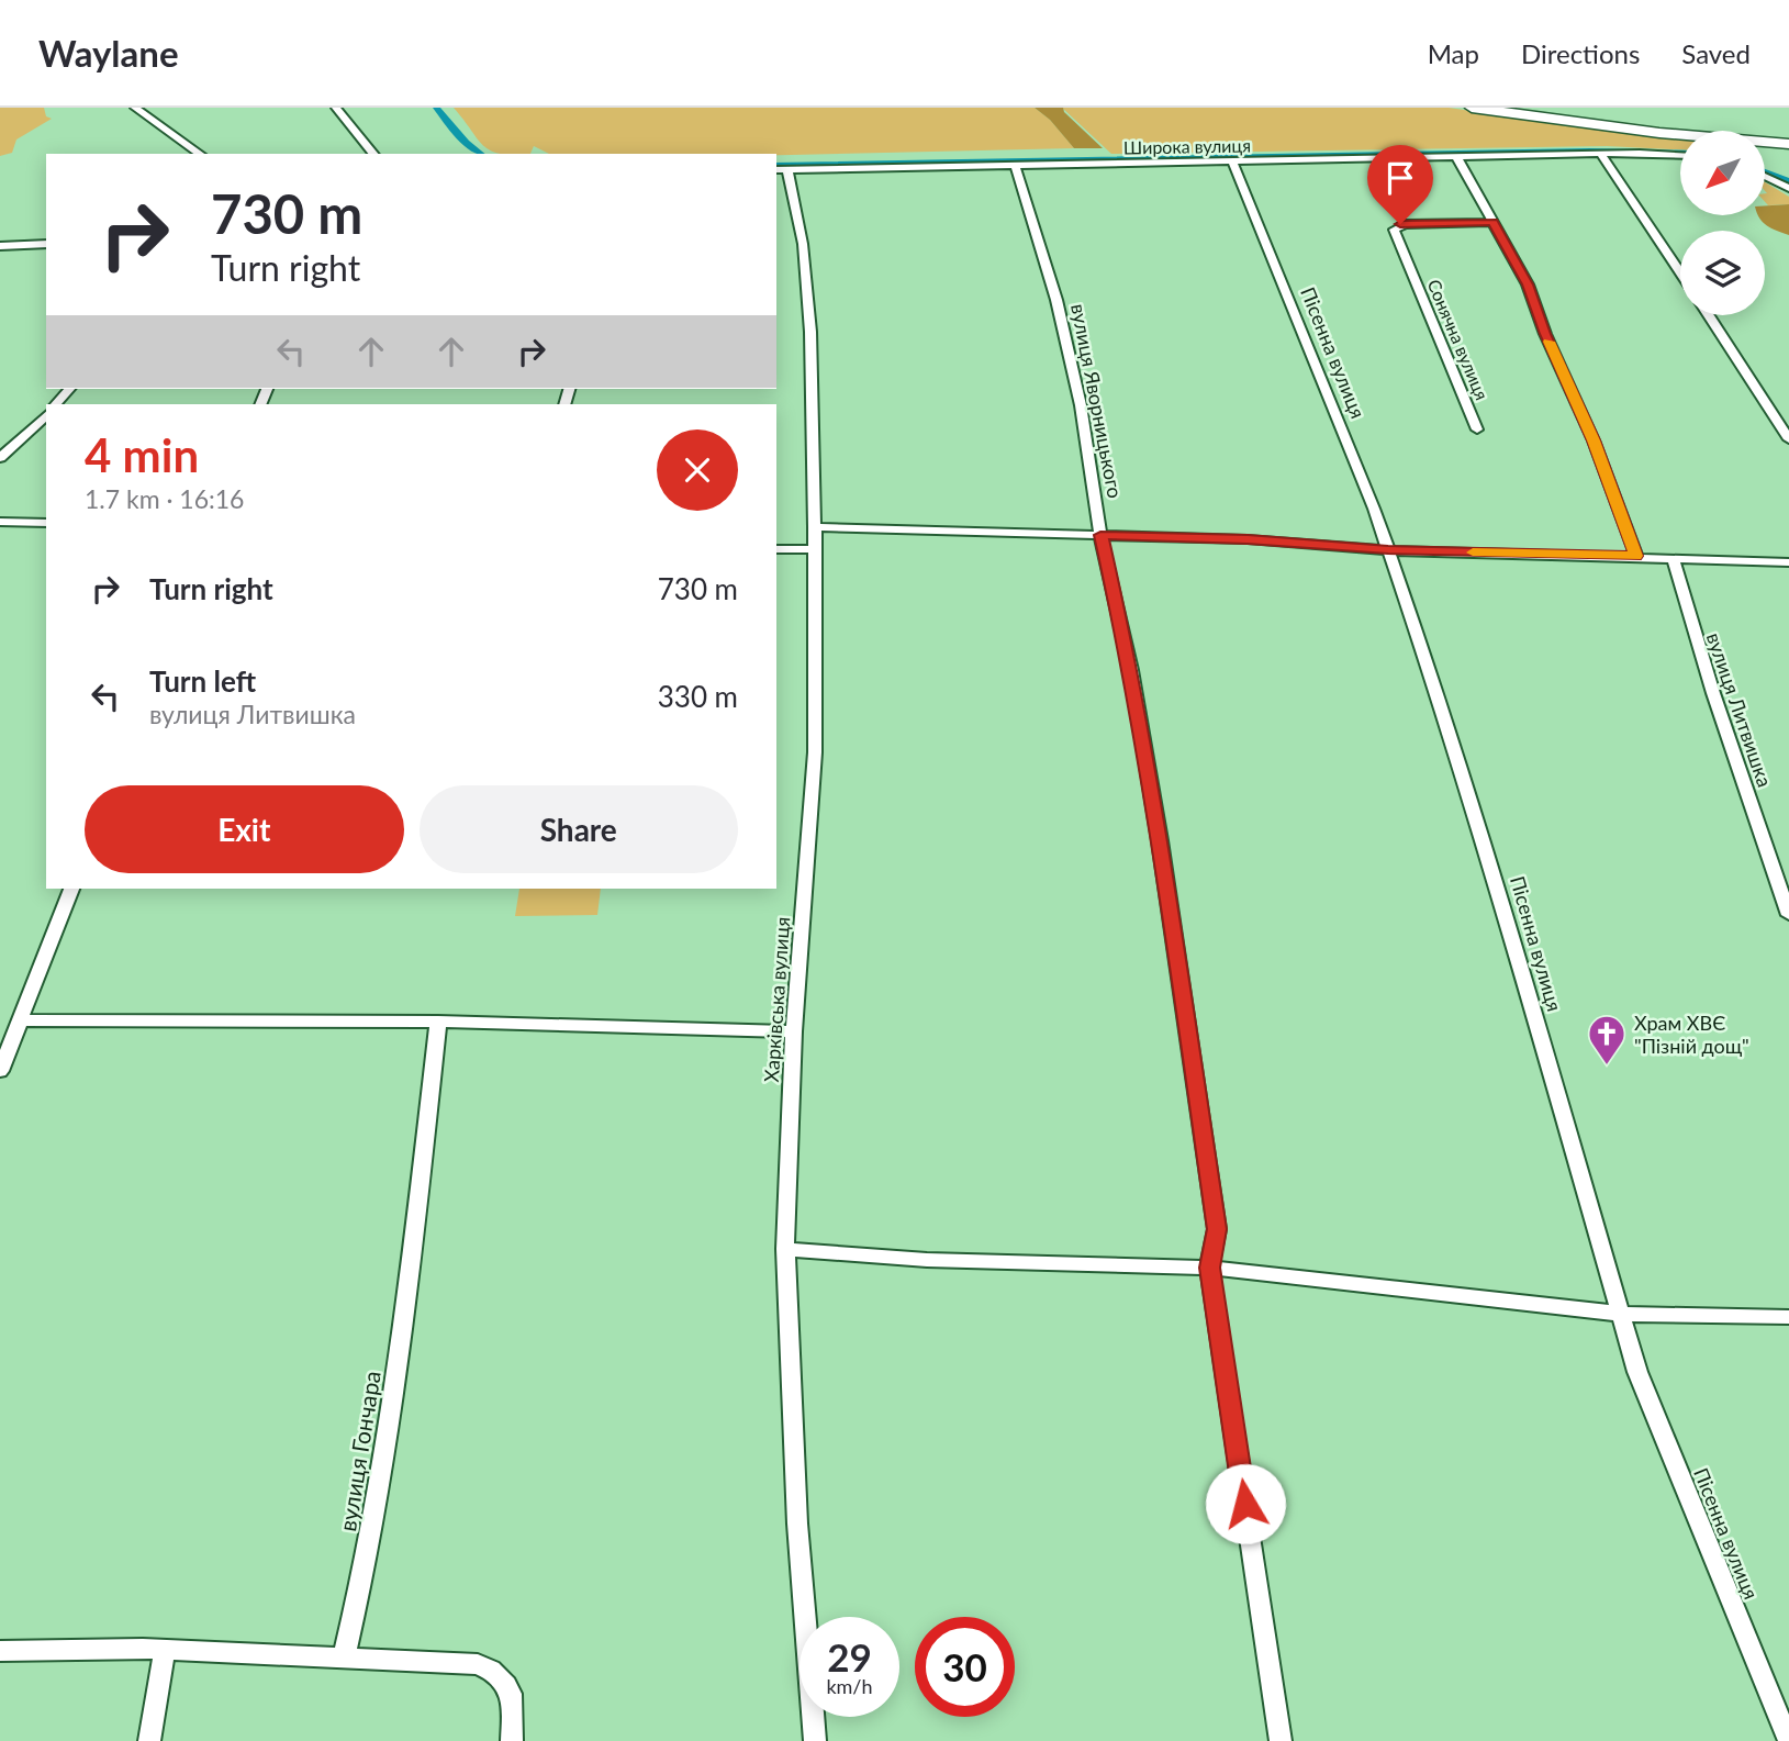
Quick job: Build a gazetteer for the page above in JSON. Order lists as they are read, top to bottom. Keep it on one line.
{"streets":{"street":["Широка вулиця","Сонячна вулиця","Пісенна вулиця","вулиця Яворницького","вулиця Литвишка","Харківська вулиця","вулиця Гончара"]},"crossings":[["Широка вулиця","Пісенна вулиця"],["Широка вулиця","вулиця Яворницького"],["Широка вулиця","Харківська вулиця"]],"places":{"church":["Храм ХВЄ \"Пізній дощ\""]},"north":"bottom left","page":{"header":"Waylane","nav":["Map","Directions","Saved"],"turn":["730 m","Turn right"],"heading":["4 min","1.7 km · 16:16"],"list":[{"name":"Turn right","value":"730 m"},{"name":"Turn left","note":"вулиця Литвишка","value":"330 m"}],"buttons":["Exit","Share"],"speed":"29 km/h","limit":"30"}}
